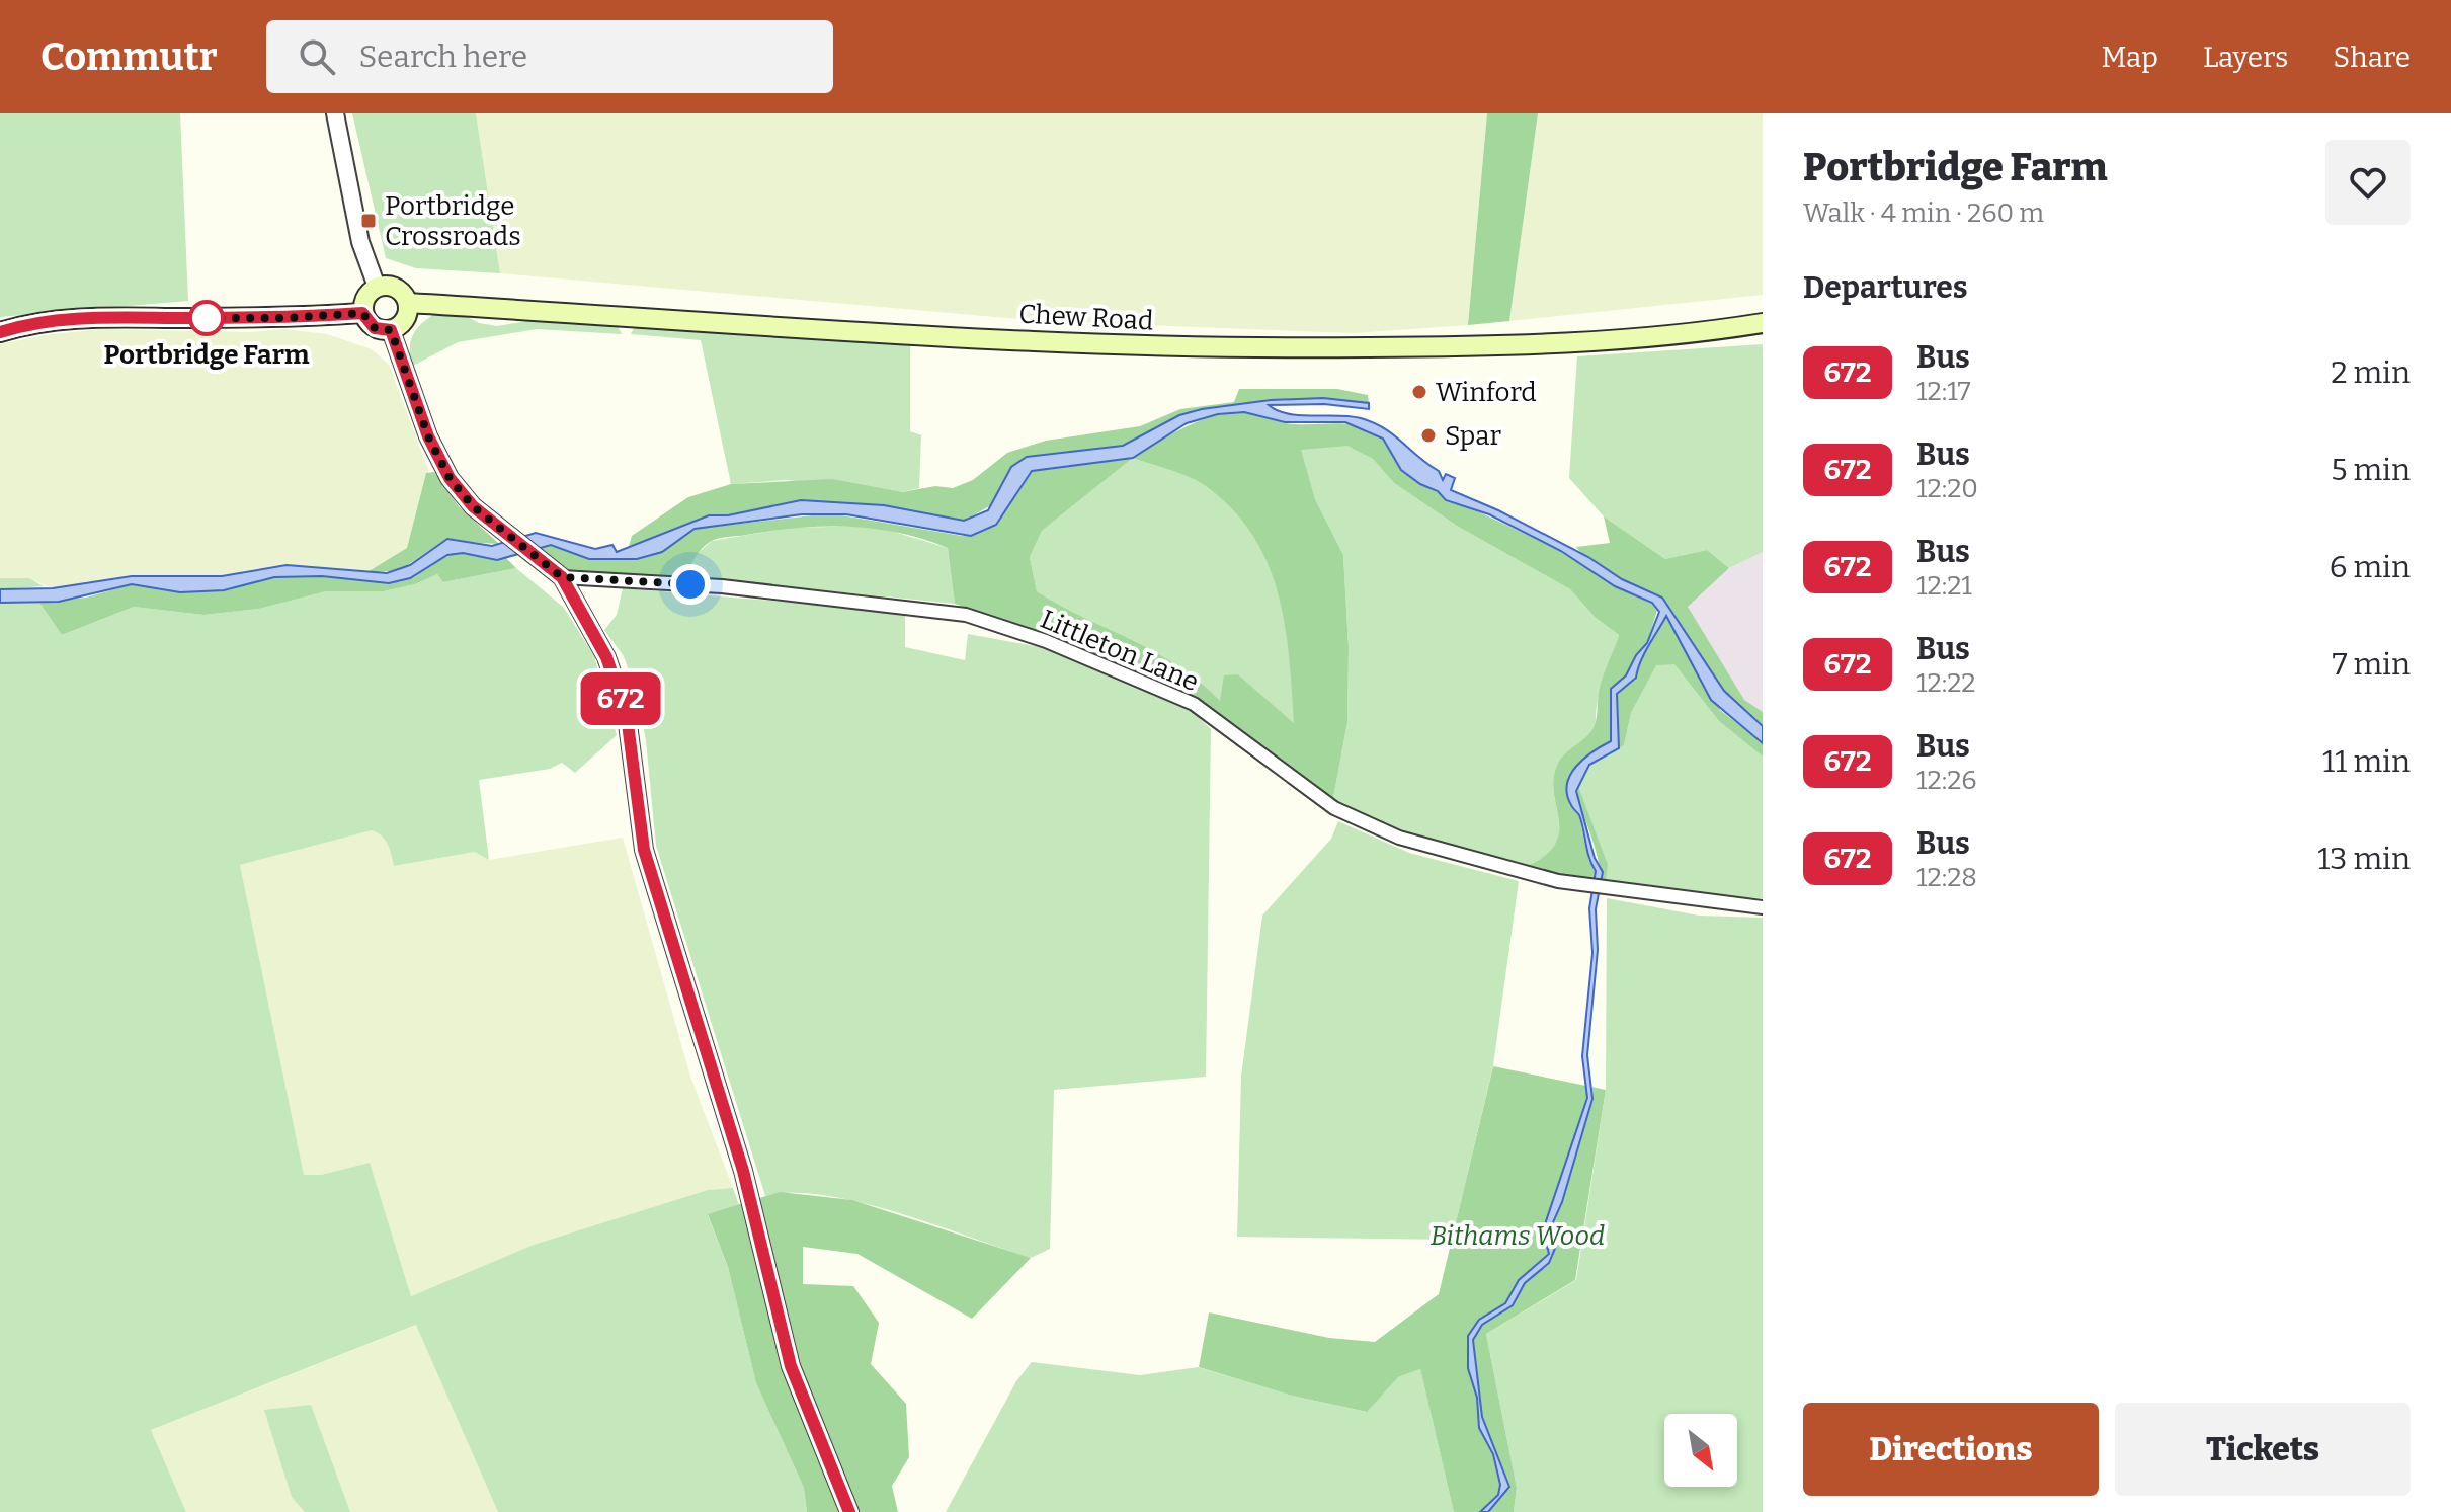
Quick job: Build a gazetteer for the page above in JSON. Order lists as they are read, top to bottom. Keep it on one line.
{"streets":{"main road":["Chew Road"],"street":["Littleton Lane"]},"parks":["Bithams Wood"],"places":{"transit":["Portbridge Crossroads"],"other":["Portbridge Farm","Winford","Spar"]},"lines":["bus line 672"],"north":"bottom right","page":{"header":"Commutr","search":"Search here","nav":["Map","Layers","Share"],"on_map":"672","heading":[["Portbridge Farm","Walk · 4 min · 260 m"],"Departures"],"list":[{"mark":"672","name":"Bus","note":"12:17","value":"2 min"},{"mark":"672","name":"Bus","note":"12:20","value":"5 min"},{"mark":"672","name":"Bus","note":"12:21","value":"6 min"},{"mark":"672","name":"Bus","note":"12:22","value":"7 min"},{"mark":"672","name":"Bus","note":"12:26","value":"11 min"},{"mark":"672","name":"Bus","note":"12:28","value":"13 min"}],"buttons":["Directions","Tickets"]}}
